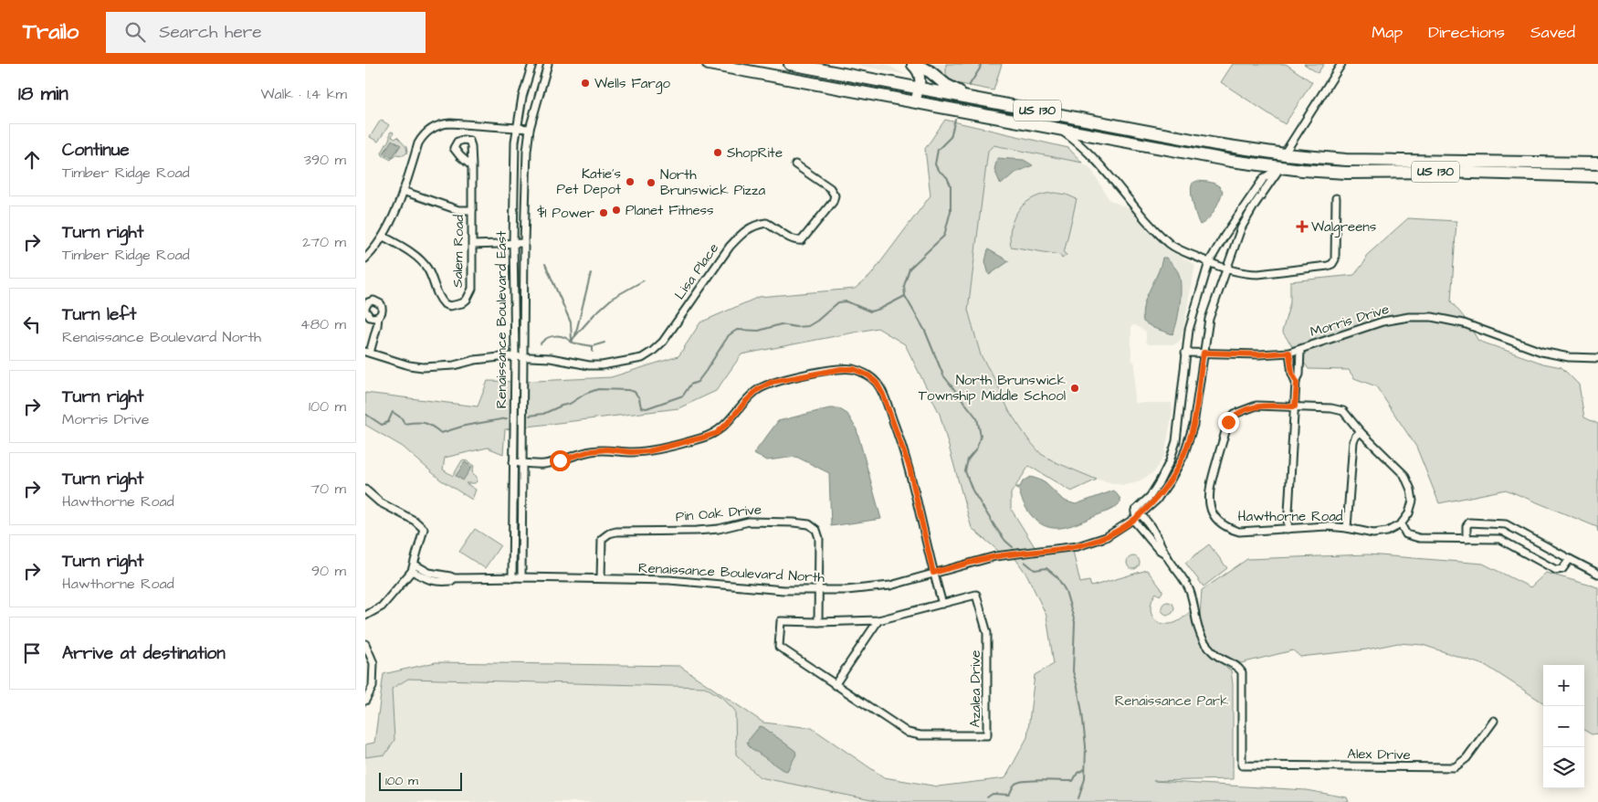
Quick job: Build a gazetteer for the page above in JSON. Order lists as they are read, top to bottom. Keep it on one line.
{"streets":{"highway":["US 130"],"street":["Salem Road","Lisa Place","Renaissance Boulevard East","Morris Drive","Pin Oak Drive","Hawthorne Road","Renaissance Boulevard North","Azalea Drive","Alex Drive"]},"crossings":[["US 130","Renaissance Boulevard North"],["Lisa Place","Renaissance Boulevard East"],["Renaissance Boulevard East","Renaissance Boulevard North"],["Morris Drive","Renaissance Boulevard North"],["Pin Oak Drive","Renaissance Boulevard North"]],"parks":["Renaissance Park"],"places":{"other":["Wells Fargo","ShopRite","Katie's Pet Depot","North Brunswick Pizza","Planet Fitness","$1 Power","North Brunswick Township Middle School"],"health":["Walgreens"]},"scale_bar":"100 m","page":{"header":"Trailo","search":"Search here","nav":["Map","Directions","Saved"],"heading":["18 min","Walk · 1.4 km"],"list":[["Continue","Timber Ridge Road","390 m"],["Turn right","Timber Ridge Road","270 m"],["Turn left","Renaissance Boulevard North","480 m"],["Turn right","Morris Drive","100 m"],["Turn right","Hawthorne Road","70 m"],["Turn right","Hawthorne Road","90 m"],"Arrive at destination"],"map_buttons":["+","−"],"scale":"100 m"}}
